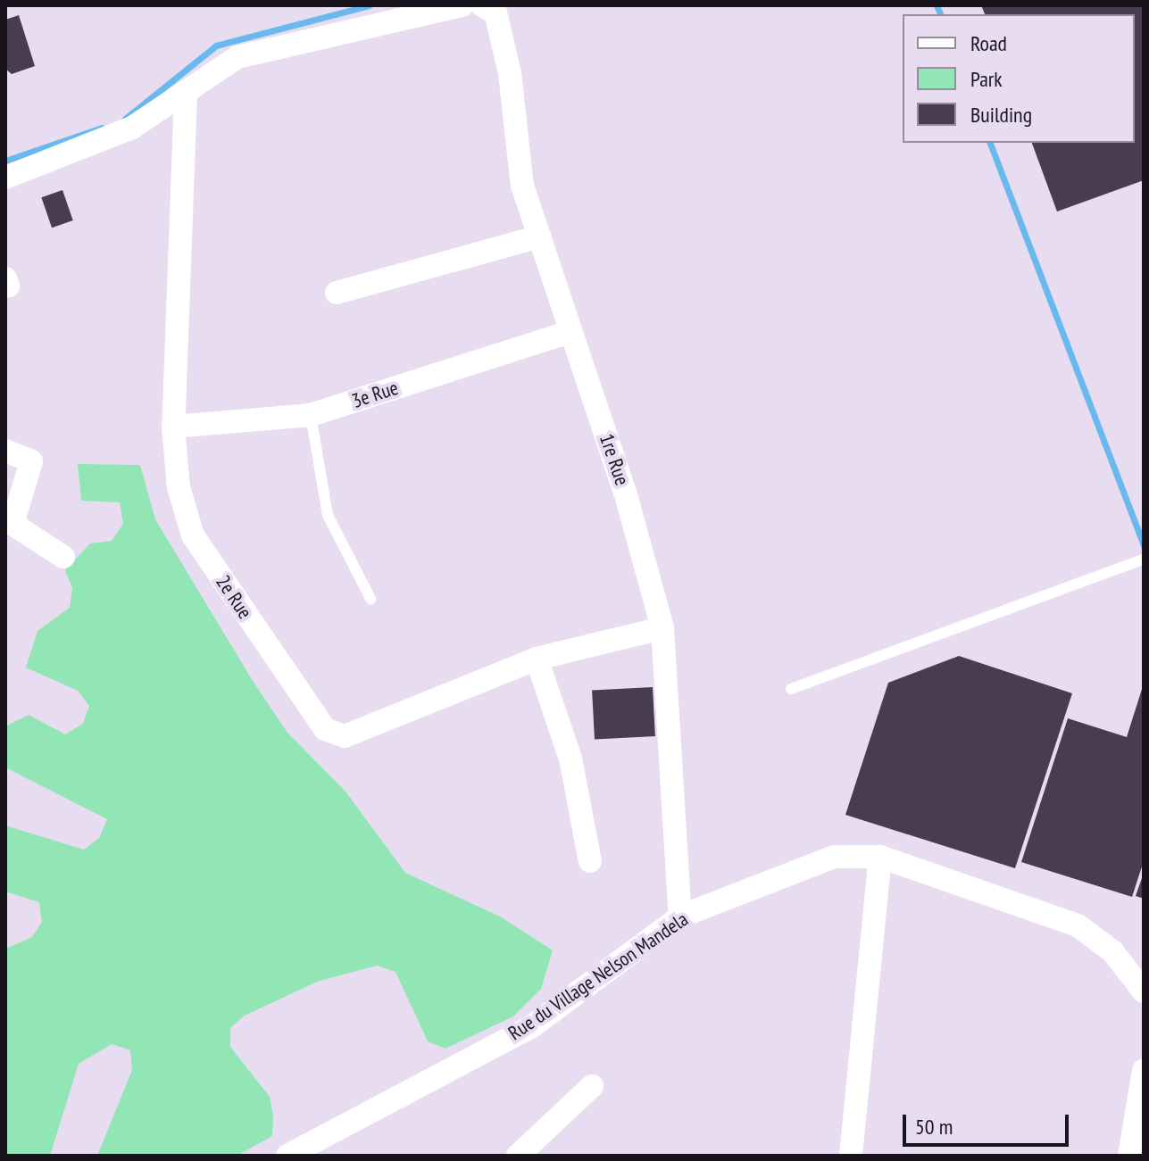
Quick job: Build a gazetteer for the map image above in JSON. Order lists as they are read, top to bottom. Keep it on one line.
{"streets":{"street":["3e Rue","1re Rue","2e Rue","Rue du Village Nelson Mandela"]},"crossings":[["3e Rue","1re Rue"],["3e Rue","2e Rue"],["1re Rue","2e Rue"],["1re Rue","Rue du Village Nelson Mandela"]],"legend":["Road","Park","Building"],"scale_bar":"50 m"}
